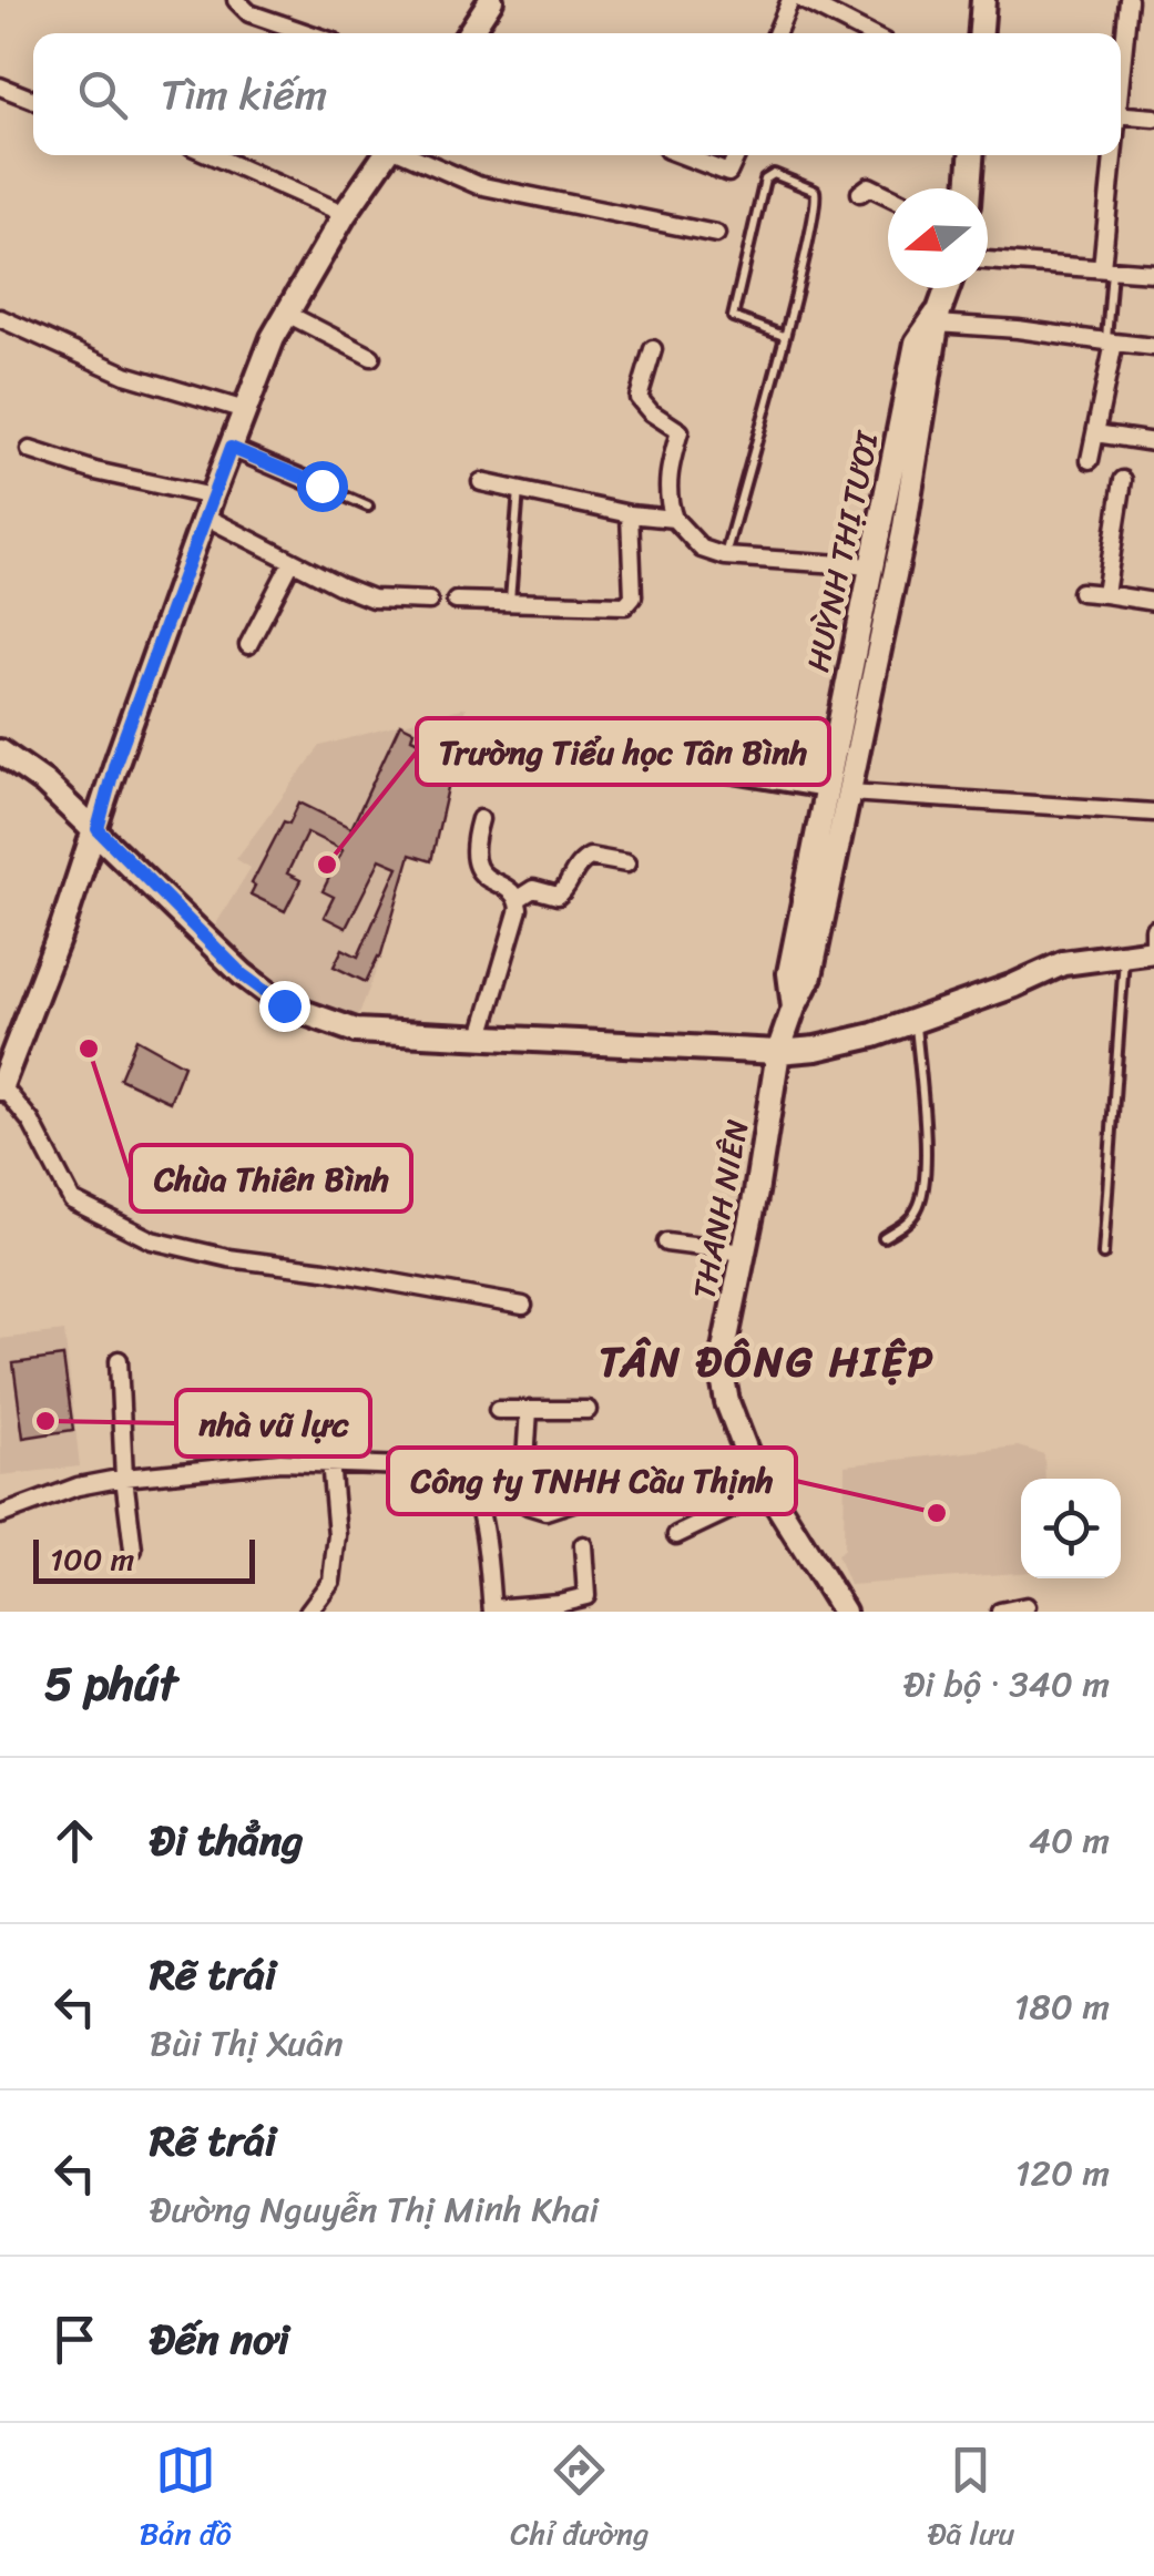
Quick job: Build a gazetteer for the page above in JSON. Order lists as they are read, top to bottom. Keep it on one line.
{"streets":{"main road":["HUỲNH THỊ TƯƠI","THANH NIÊN"]},"crossings":[["HUỲNH THỊ TƯƠI","THANH NIÊN"]],"districts":["TÂN ĐÔNG HIỆP"],"places":["Trường Tiểu học Tân Bình","Chùa Thiên Bình","nhà vũ lực","Công ty TNHH Cầu Thịnh"],"scale_bar":"100 m","north":"left","page":{"search":"Tìm kiếm","scale":"100 m","heading":["5 phút","Đi bộ · 340 m"],"list":[["Đi thẳng","40 m"],["Rẽ trái","Bùi Thị Xuân","180 m"],["Rẽ trái","Đường Nguyễn Thị Minh Khai","120 m"],"Đến nơi"],"nav":["Bản đồ","Chỉ đường","Đã lưu"]}}
